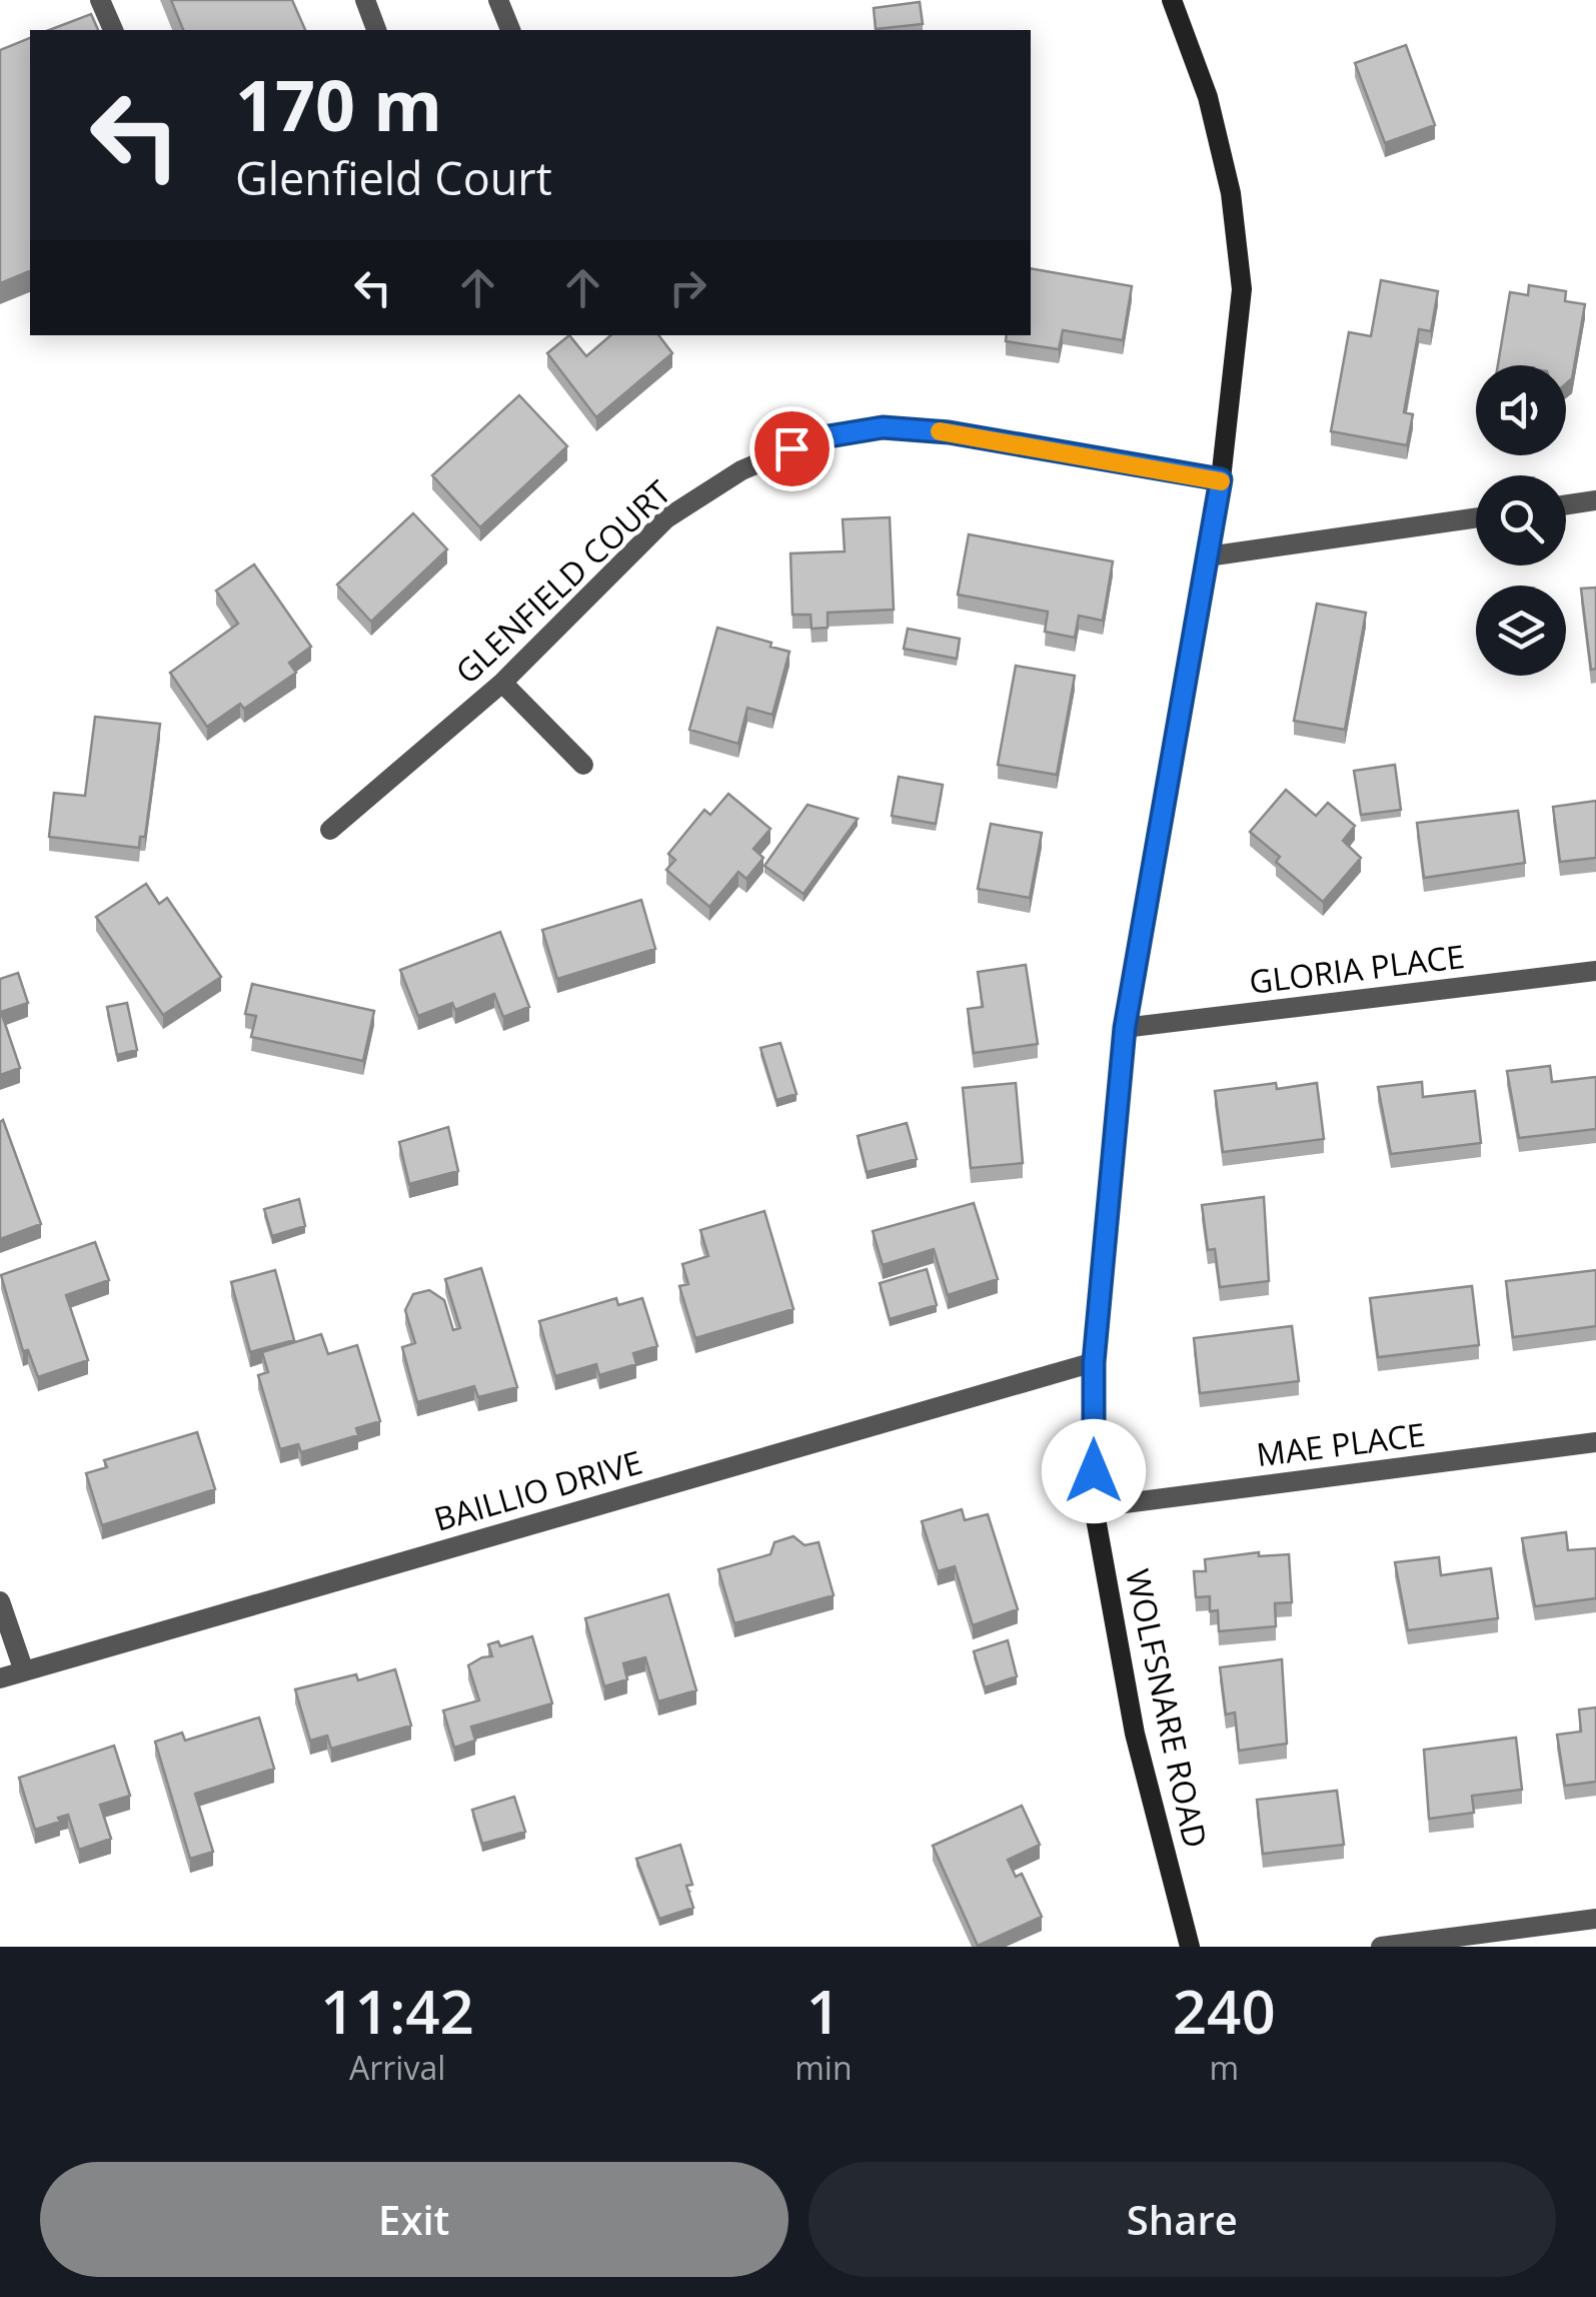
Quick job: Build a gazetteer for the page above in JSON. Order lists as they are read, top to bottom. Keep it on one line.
{"streets":{"street":["GLENFIELD COURT","GLORIA PLACE","MAE PLACE","BAILLIO DRIVE","WOLFSNARE ROAD"]},"crossings":[["GLENFIELD COURT","WOLFSNARE ROAD"],["GLORIA PLACE","WOLFSNARE ROAD"],["MAE PLACE","WOLFSNARE ROAD"],["BAILLIO DRIVE","WOLFSNARE ROAD"]],"page":{"turn":["170 m","Glenfield Court"],"eta":["11:42","Arrival","1","min","240","m"],"buttons":["Exit","Share"]}}
